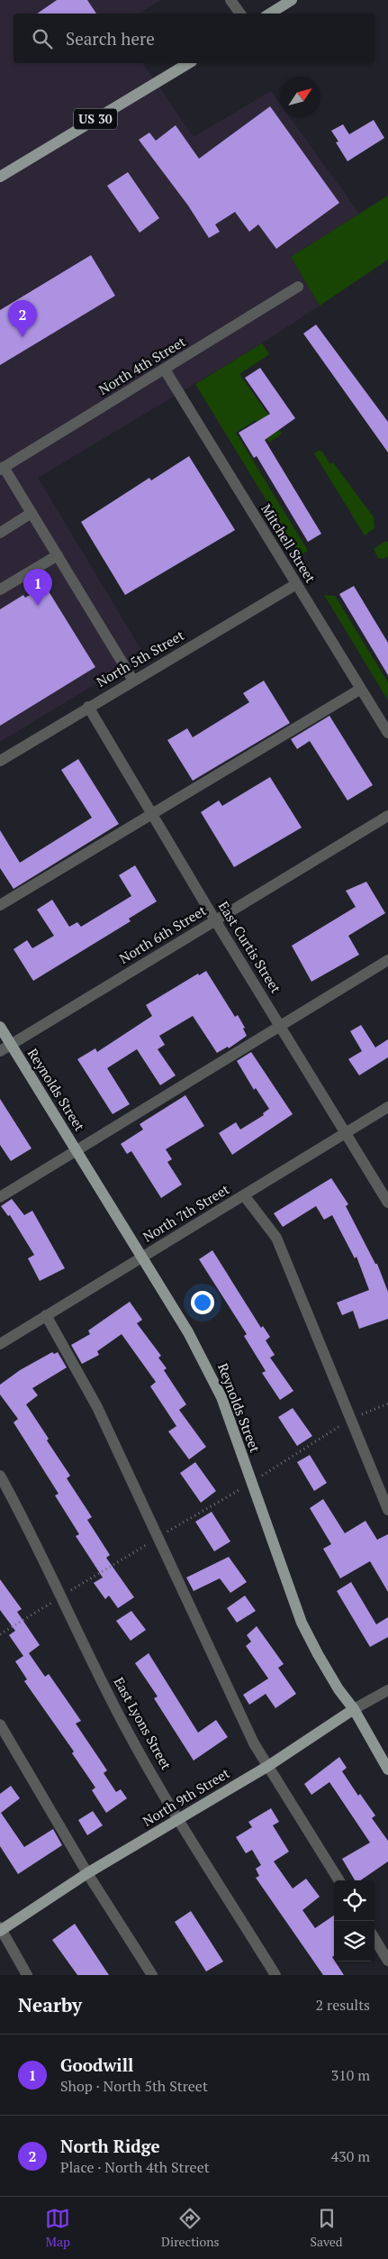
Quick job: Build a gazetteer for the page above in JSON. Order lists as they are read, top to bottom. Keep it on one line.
{"streets":{"main road":["US 30","Reynolds Street","North 9th Street"],"street":["North 4th Street","Mitchell Street","North 5th Street","North 6th Street","East Curtis Street","North 7th Street","East Lyons Street"]},"crossings":[["North 4th Street","Mitchell Street"],["Mitchell Street","North 5th Street"],["North 5th Street","East Curtis Street"],["North 6th Street","East Curtis Street"],["North 6th Street","Reynolds Street"],["East Curtis Street","North 7th Street"],["Reynolds Street","North 7th Street"],["Reynolds Street","North 9th Street"],["East Lyons Street","North 9th Street"]],"north":"top right","page":{"search":"Search here","pins":["2","1"],"heading":["Nearby","2 results"],"list":[{"mark":"1","name":"Goodwill","note":"Shop · North 5th Street","value":"310 m"},{"mark":"2","name":"North Ridge","note":"Place · North 4th Street","value":"430 m"}],"nav":["Map","Directions","Saved"]}}
